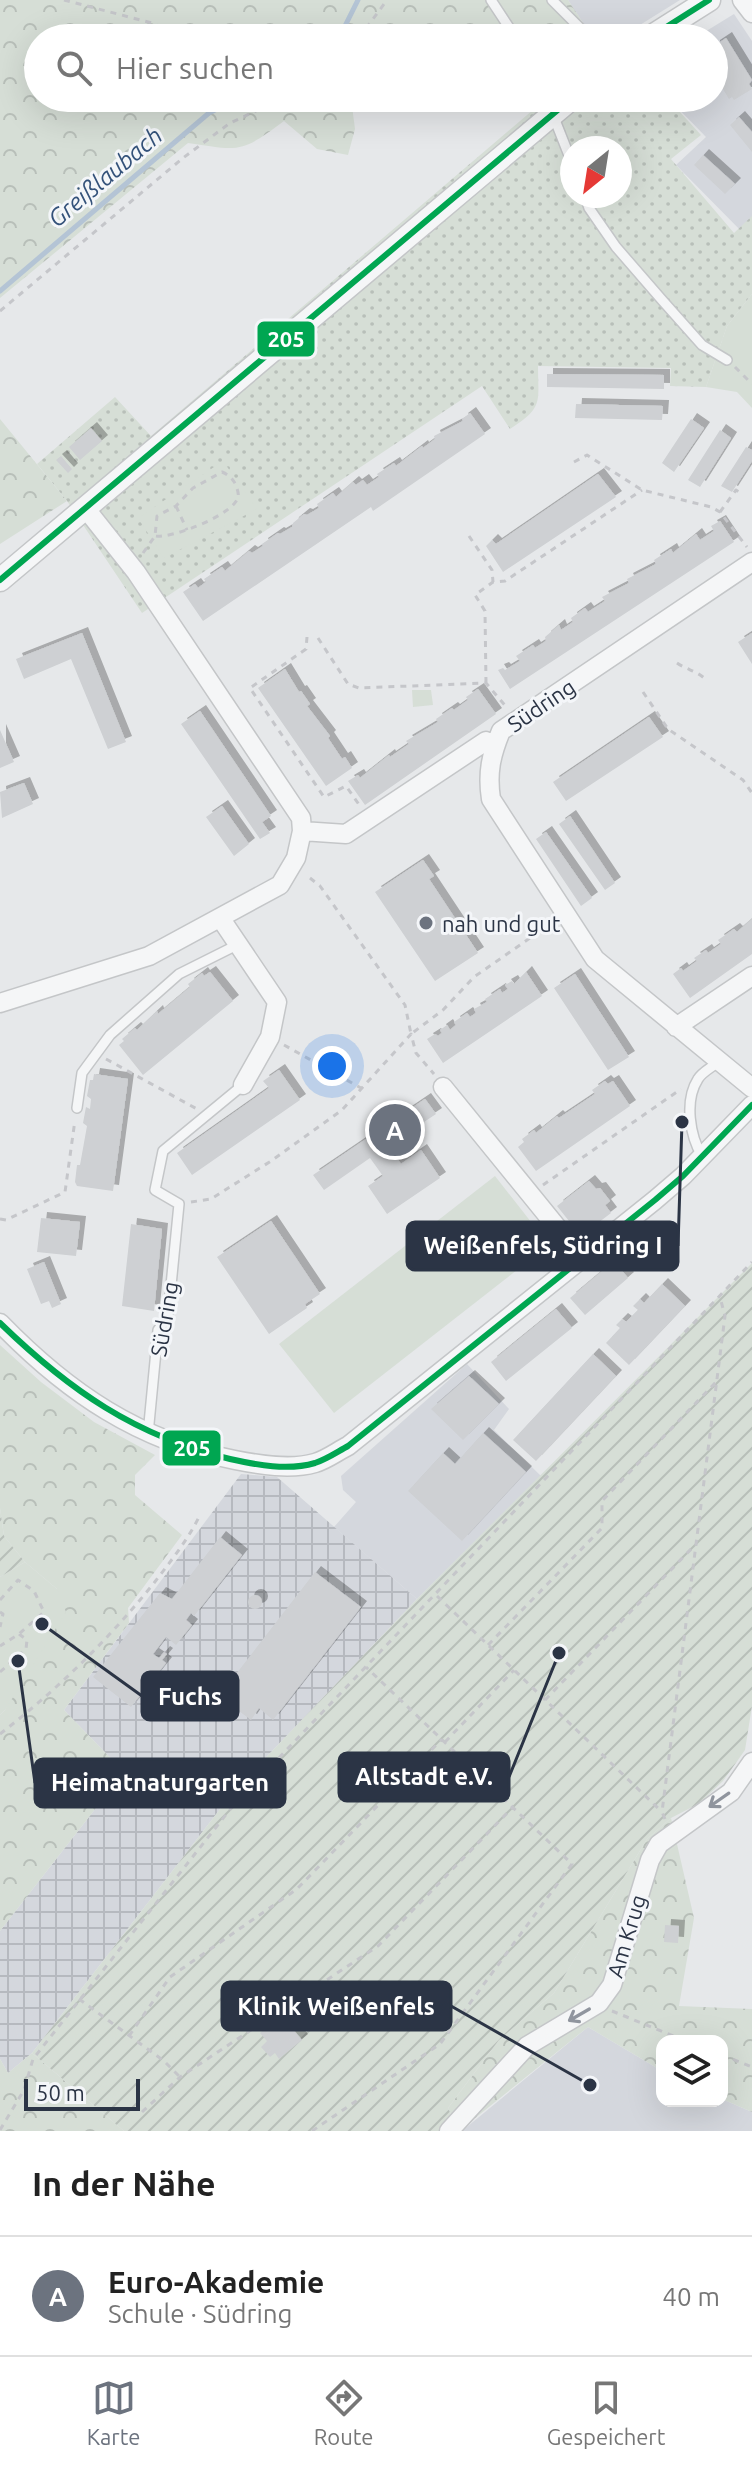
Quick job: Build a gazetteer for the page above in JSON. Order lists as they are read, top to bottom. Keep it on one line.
{"streets":{"street":["Südring","Am Krug"]},"one_way":["Am Krug"],"water":["Greißlaubach"],"places":["nah und gut","Weißenfels, Südring I","Fuchs","Altstadt e.V.","Heimatnaturgarten","Klinik Weißenfels"],"lines":["transit line 205"],"scale_bar":"50 m","north":"bottom left","page":{"search":"Hier suchen","pins":"A","scale":"50 m","heading":"In der Nähe","list":[{"mark":"A","name":"Euro-Akademie","note":"Schule · Südring","value":"40 m"}],"nav":["Karte","Route","Gespeichert"]}}
